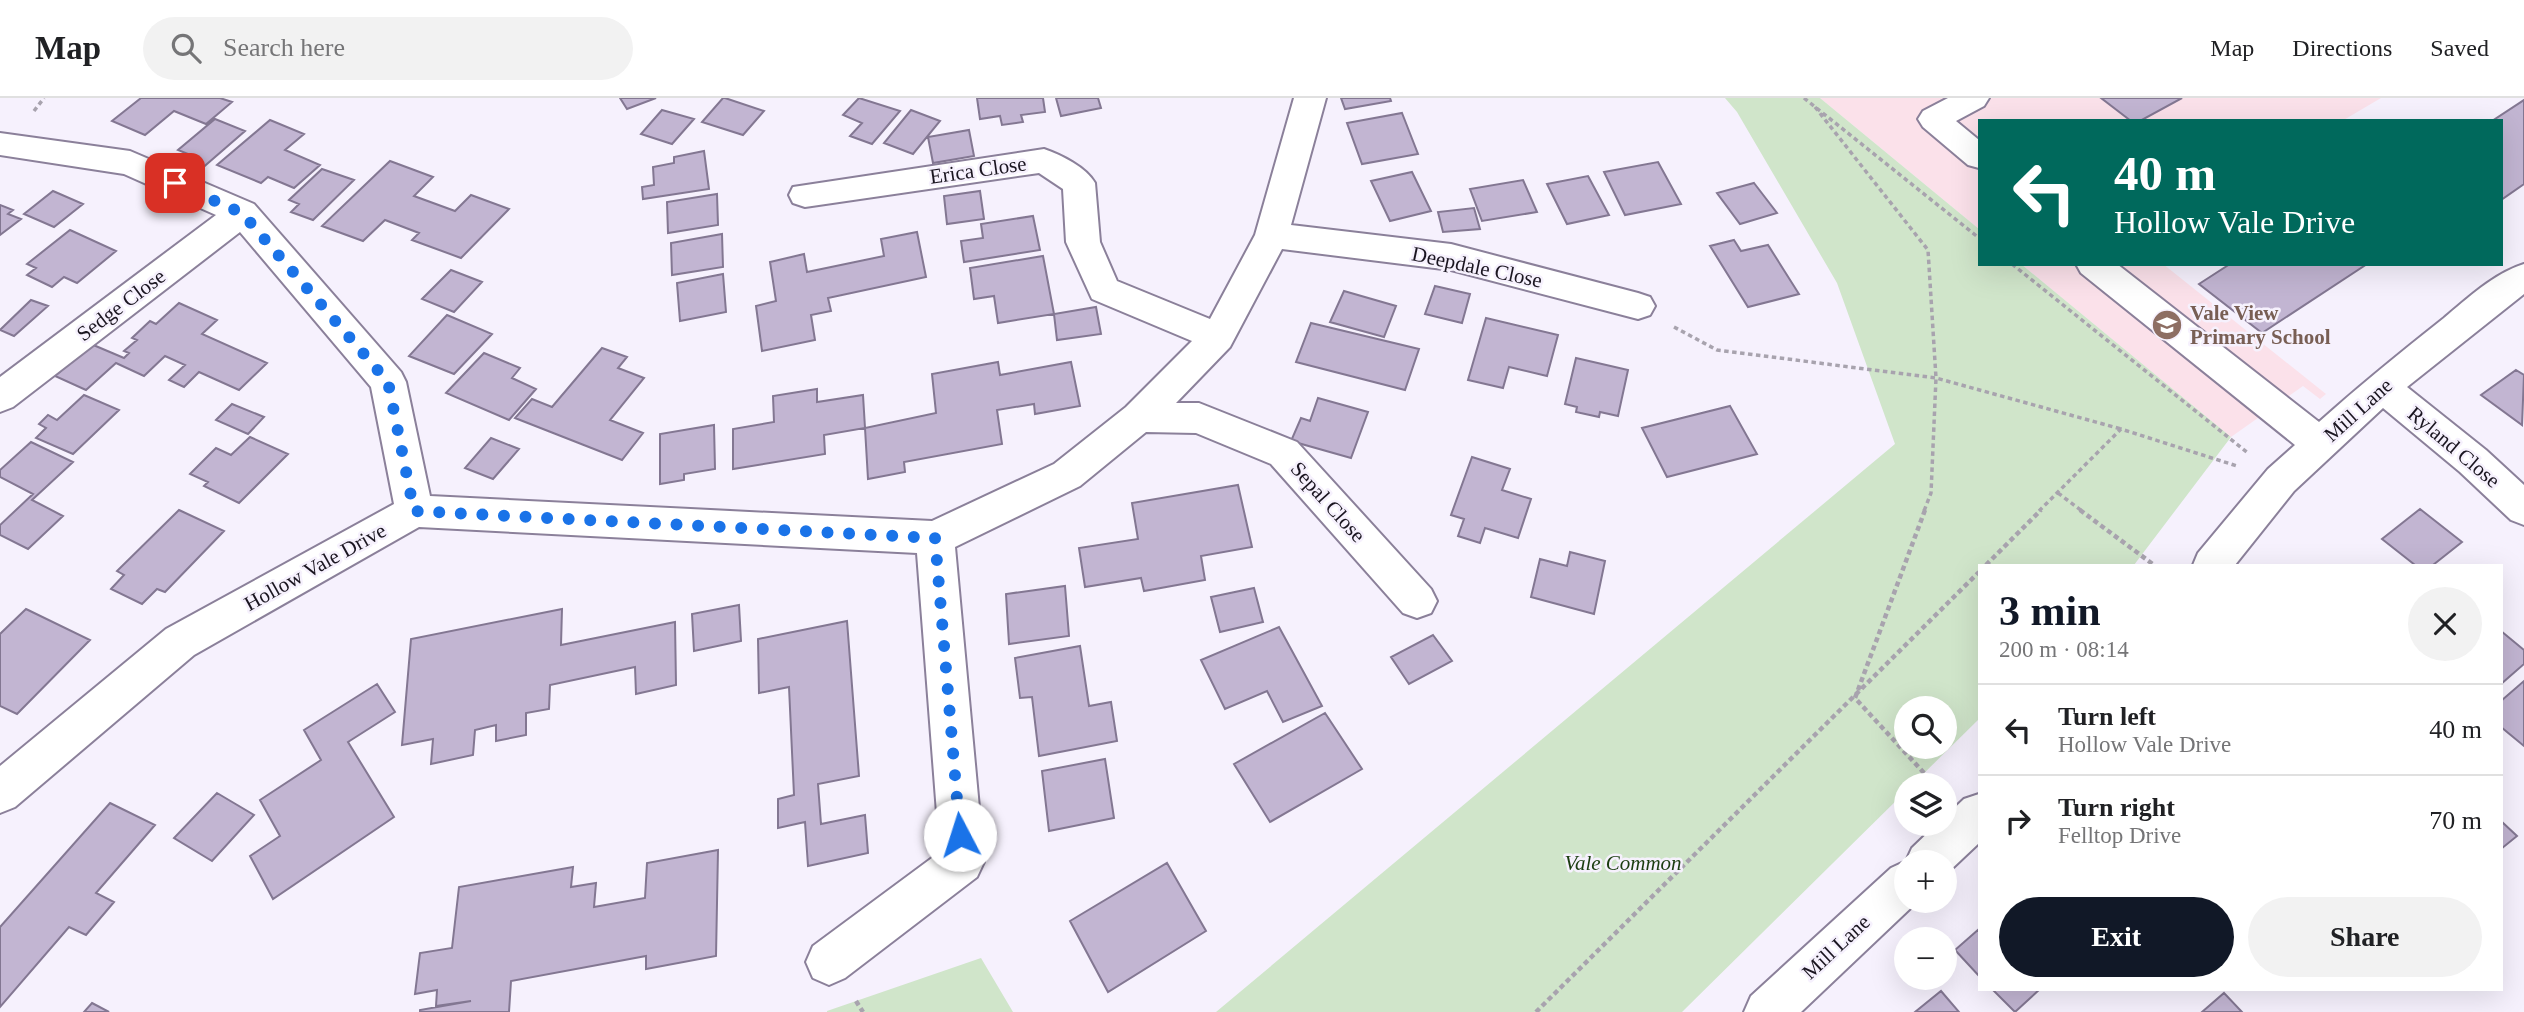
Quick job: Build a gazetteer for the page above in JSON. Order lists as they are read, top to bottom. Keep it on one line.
{"streets":{"street":["Erica Close","Deepdale Close","Sedge Close","Mill Lane","Ryland Close","Sepal Close","Hollow Vale Drive"]},"crossings":[["Mill Lane","Ryland Close"]],"parks":["Vale Common"],"places":{"school or university":["Vale View Primary School"]},"page":{"header":"Map","search":"Search here","nav":["Map","Directions","Saved"],"turn":["40 m","Hollow Vale Drive"],"heading":["3 min","200 m · 08:14"],"list":[{"name":"Turn left","note":"Hollow Vale Drive","value":"40 m"},{"name":"Turn right","note":"Felltop Drive","value":"70 m"}],"map_buttons":["+","−"],"buttons":["Exit","Share"]}}
